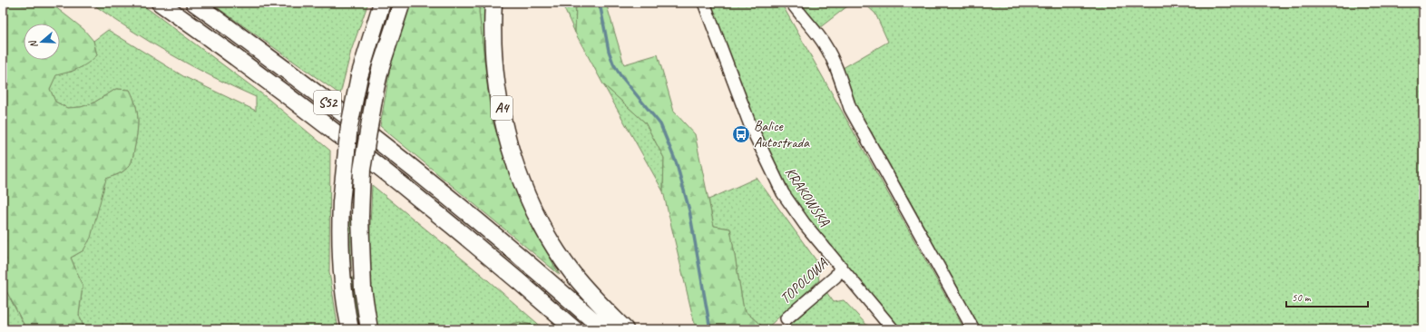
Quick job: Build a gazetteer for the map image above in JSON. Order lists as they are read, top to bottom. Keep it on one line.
{"streets":{"highway":["S52","A4"],"street":["KRAKOWSKA","TOPOLOWA"]},"crossings":[["KRAKOWSKA","TOPOLOWA"]],"places":{"bus stop":["Balice Autostrada"]},"scale_bar":"50 m","north":"left"}
